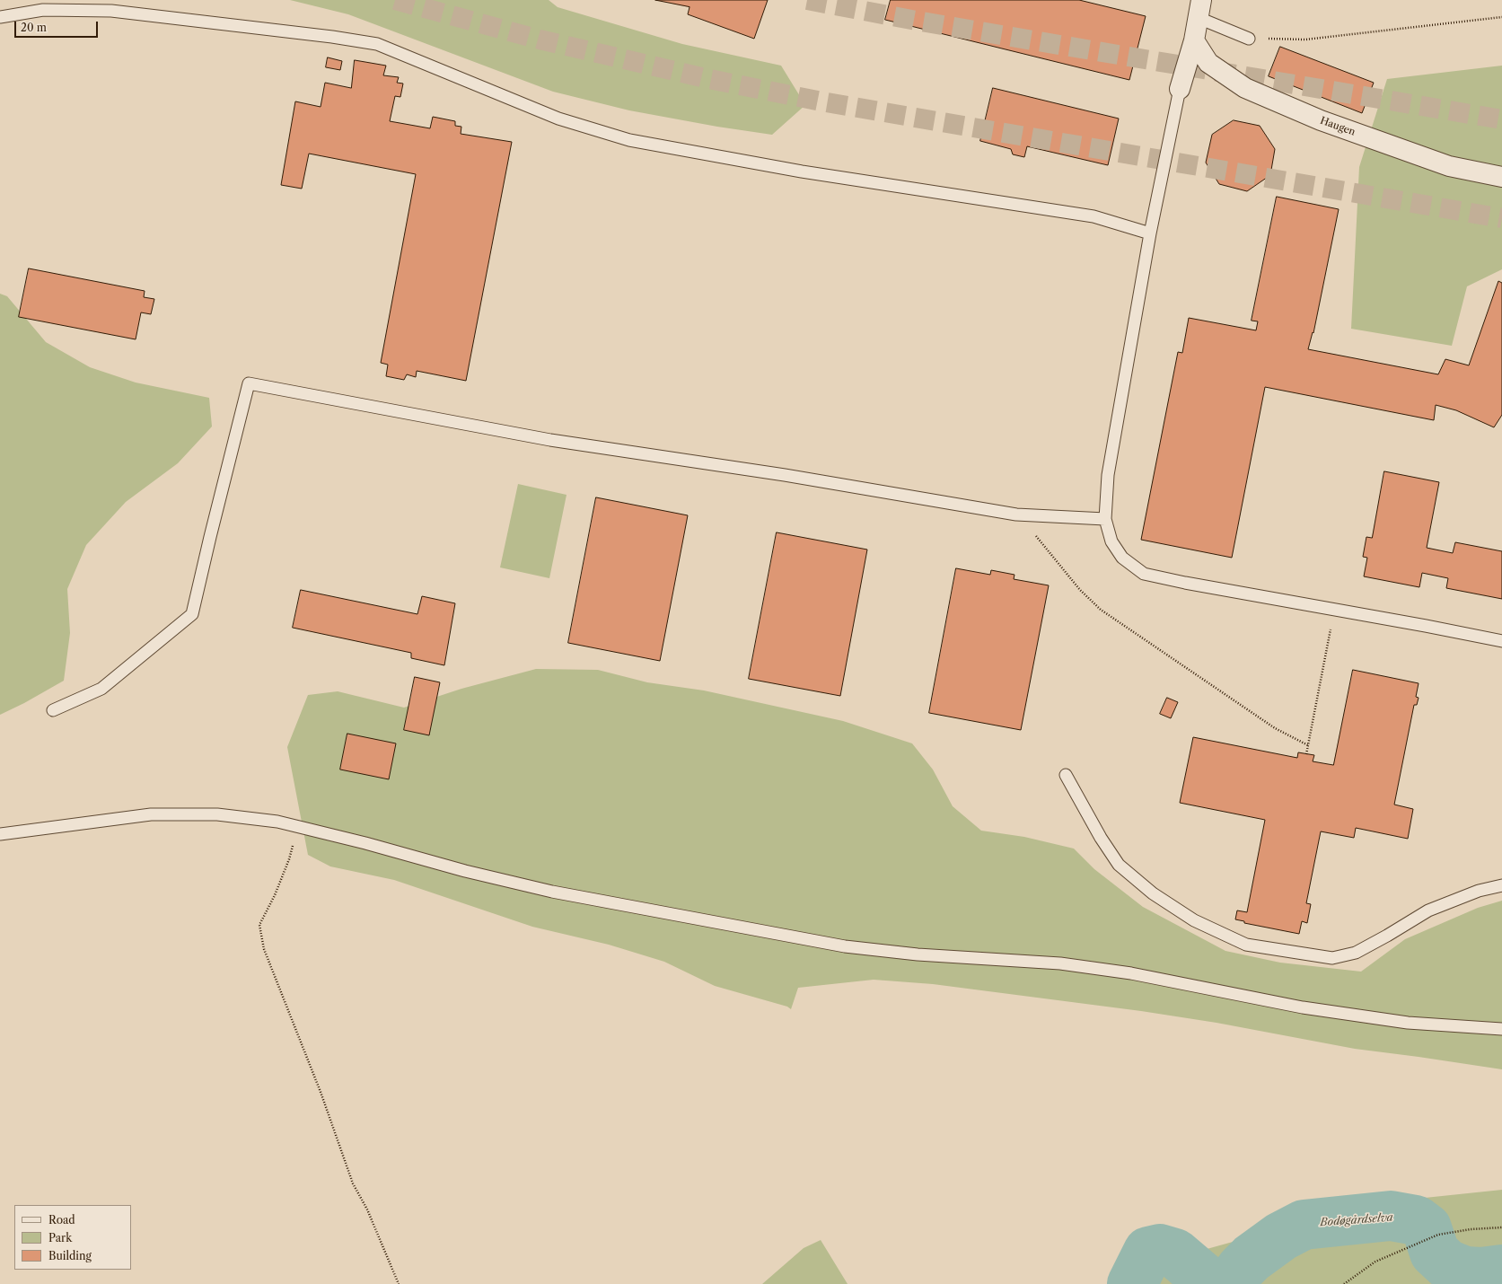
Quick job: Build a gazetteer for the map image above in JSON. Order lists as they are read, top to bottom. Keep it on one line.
{"streets":{"street":["Haugen"]},"water":["Bodøgårdselva"],"legend":["Road","Park","Building"],"scale_bar":"20 m"}
